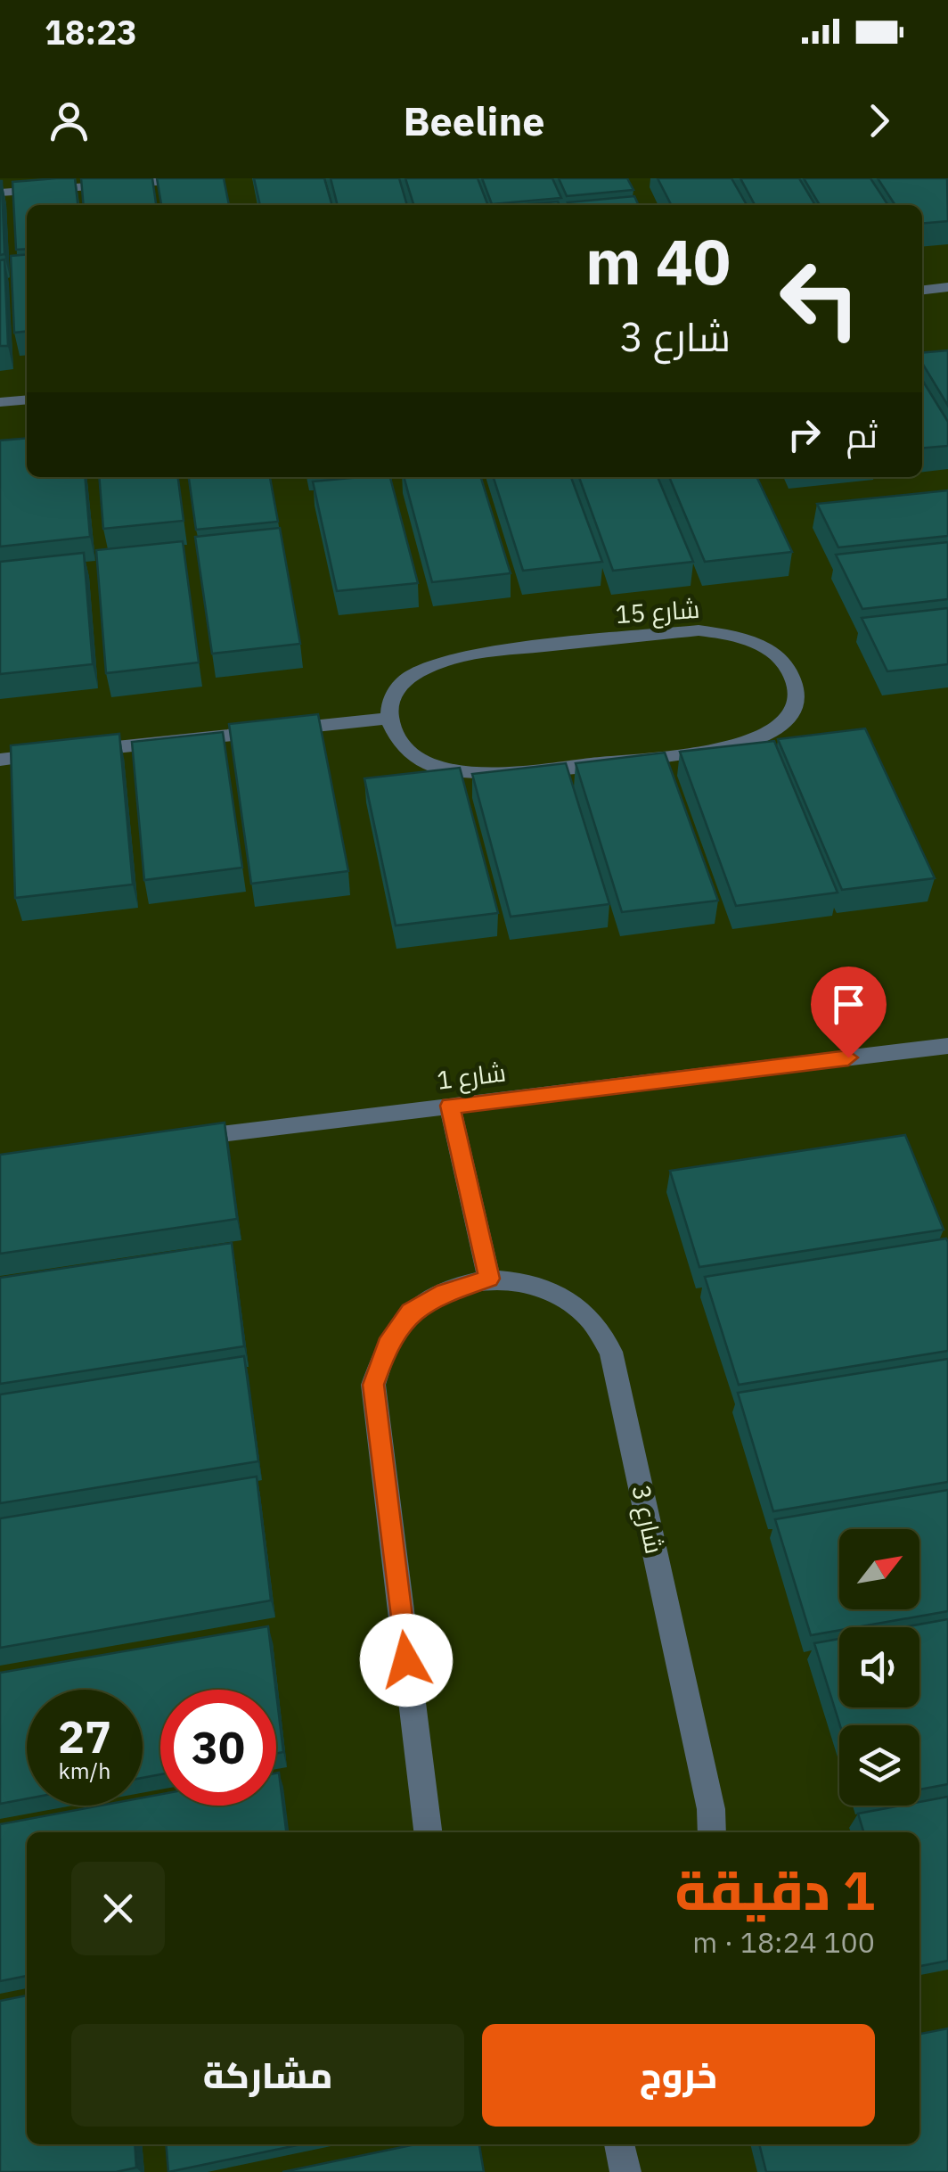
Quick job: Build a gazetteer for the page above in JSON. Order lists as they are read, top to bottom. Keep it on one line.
{"streets":{"street":["شارع 15","شارع 1","شارع 3"]},"north":"top right","page":{"status":"18:23","header":"Beeline","turn":["40 m","شارع 3"],"then":"ثم","speed":"27 km/h","limit":"30","heading":["1 دقيقة","100 m · 18:24"],"buttons":["خروج","مشاركة"]}}
